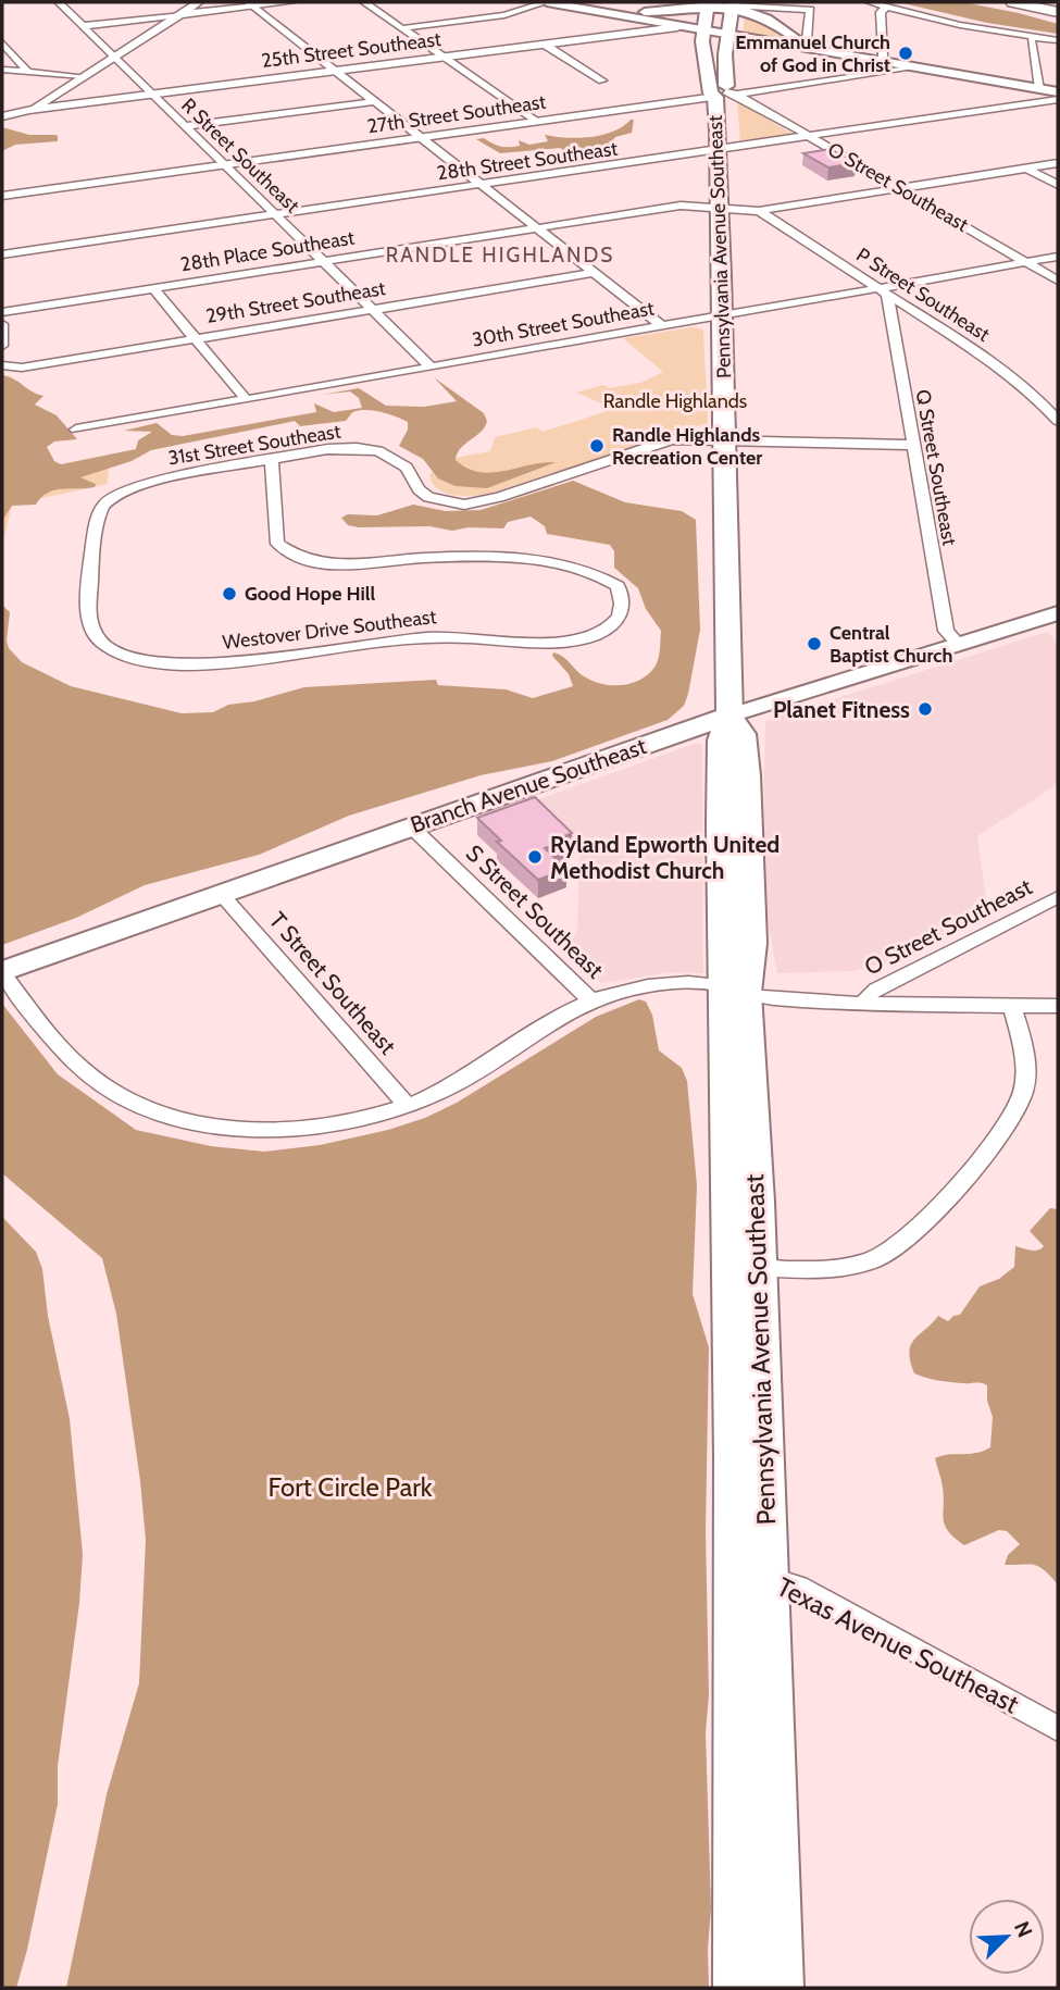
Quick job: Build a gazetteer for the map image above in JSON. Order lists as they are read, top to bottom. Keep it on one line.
{"streets":{"highway":["Pennsylvania Avenue Southeast","Branch Avenue Southeast"],"street":["25th Street Southeast","27th Street Southeast","R Street Southeast","28th Street Southeast","O Street Southeast","28th Place Southeast","P Street Southeast","29th Street Southeast","30th Street Southeast","31st Street Southeast","Q Street Southeast","Westover Drive Southeast","S Street Southeast","T Street Southeast","Texas Avenue Southeast"]},"crossings":[["25th Street Southeast","R Street Southeast"],["27th Street Southeast","R Street Southeast"],["27th Street Southeast","O Street Southeast"],["27th Street Southeast","Pennsylvania Avenue Southeast"],["R Street Southeast","28th Street Southeast"],["R Street Southeast","28th Place Southeast"],["R Street Southeast","29th Street Southeast"],["R Street Southeast","30th Street Southeast"],["28th Street Southeast","O Street Southeast"],["28th Street Southeast","Pennsylvania Avenue Southeast"],["O Street Southeast","Pennsylvania Avenue Southeast"],["O Street Southeast","30th Street Southeast"],["Pennsylvania Avenue Southeast","28th Place Southeast"],["Pennsylvania Avenue Southeast","30th Street Southeast"],["Pennsylvania Avenue Southeast","31st Street Southeast"],["Pennsylvania Avenue Southeast","Branch Avenue Southeast"],["Pennsylvania Avenue Southeast","Texas Avenue Southeast"],["P Street Southeast","30th Street Southeast"],["P Street Southeast","Q Street Southeast"],["30th Street Southeast","Q Street Southeast"],["31st Street Southeast","Q Street Southeast"],["31st Street Southeast","Westover Drive Southeast"],["Q Street Southeast","Branch Avenue Southeast"],["Branch Avenue Southeast","S Street Southeast"],["Branch Avenue Southeast","T Street Southeast"]],"districts":["RANDLE HIGHLANDS"],"parks":["Randle Highlands","Fort Circle Park"],"places":["Emmanuel Church of God in Christ","Randle Highlands Recreation Center","Good Hope Hill","Central Baptist Church","Planet Fitness","Ryland Epworth United Methodist Church"],"north":"top right"}
